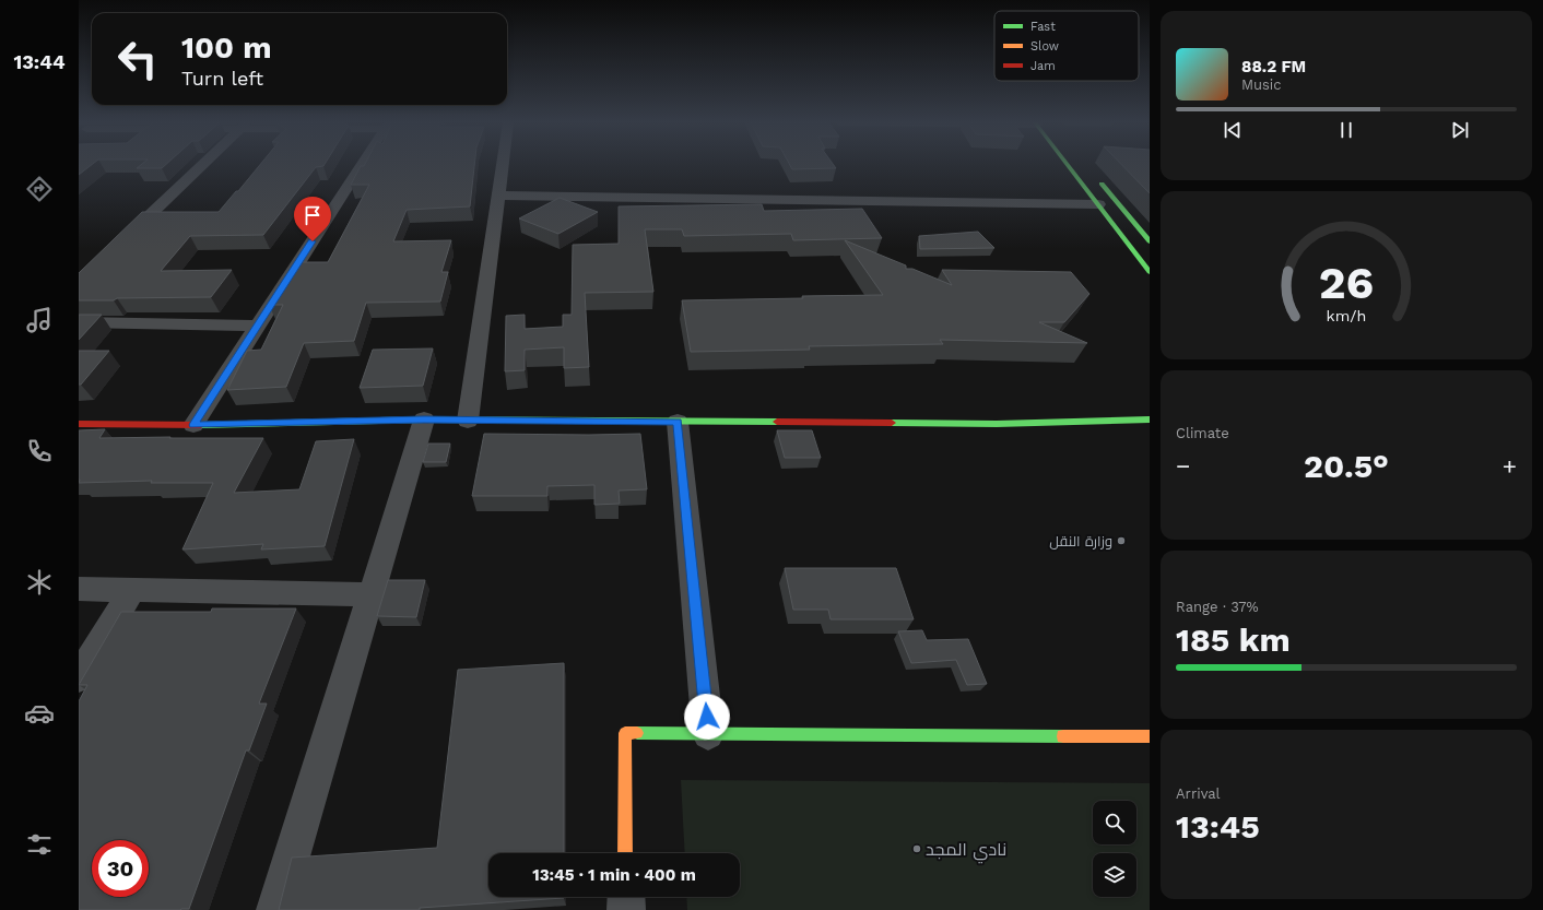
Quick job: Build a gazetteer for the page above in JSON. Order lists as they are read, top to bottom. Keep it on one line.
{"places":["وزارة النقل","نادي المجد"],"legend":["Fast","Slow","Jam"],"page":{"tabs":"13:44","turn":["100 m","Turn left"],"song":["88.2 FM","Music"],"tile":["Climate",["Range · 37%","185 km"],["Arrival","13:45"]],"heat":["−","20.5°","+"],"limit":"30","trip":"13:45 · 1 min · 400 m","gauge":["26","km/h"]}}
